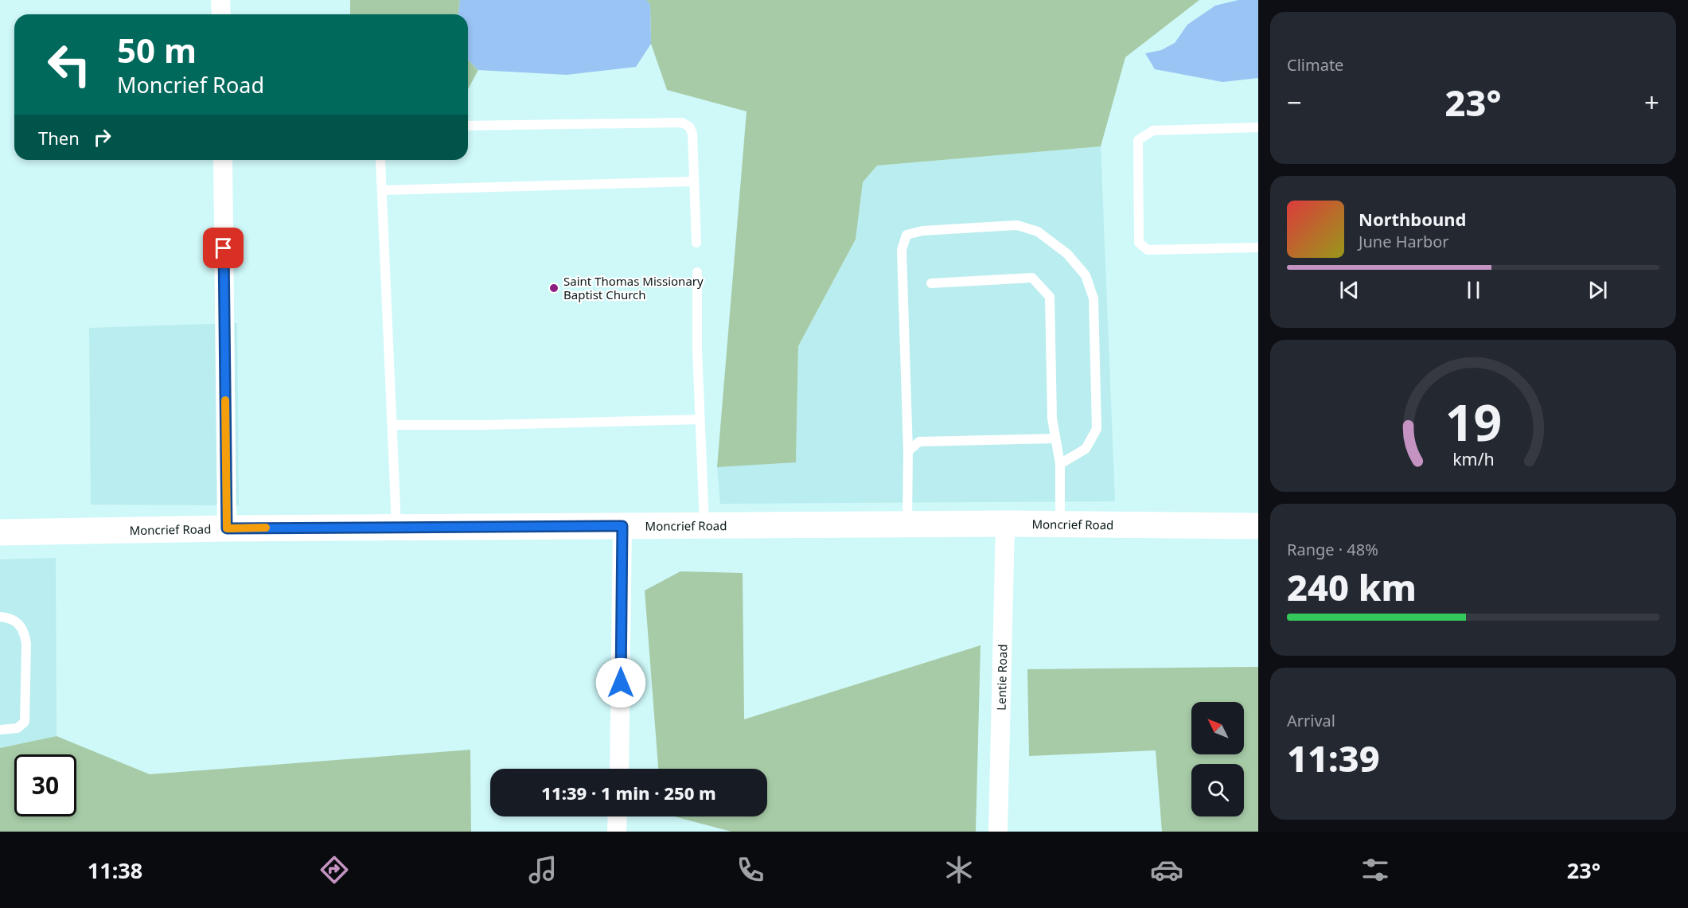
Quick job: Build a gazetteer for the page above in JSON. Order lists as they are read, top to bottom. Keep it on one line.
{"streets":{"main road":["Moncrief Road"],"street":["Lentie Road"]},"crossings":[["Moncrief Road","Lentie Road"]],"places":["Saint Thomas Missionary Baptist Church"],"north":"top left","page":{"tile":["Climate",["Range · 48%","240 km"],["Arrival","11:39"]],"turn":["50 m","Moncrief Road"],"heat":["−","23°","+"],"then":"Then","song":["Northbound","June Harbor"],"limit":"30","trip":"11:39 · 1 min · 250 m","tabs":["11:38","23°"],"gauge":["19","km/h"]}}
